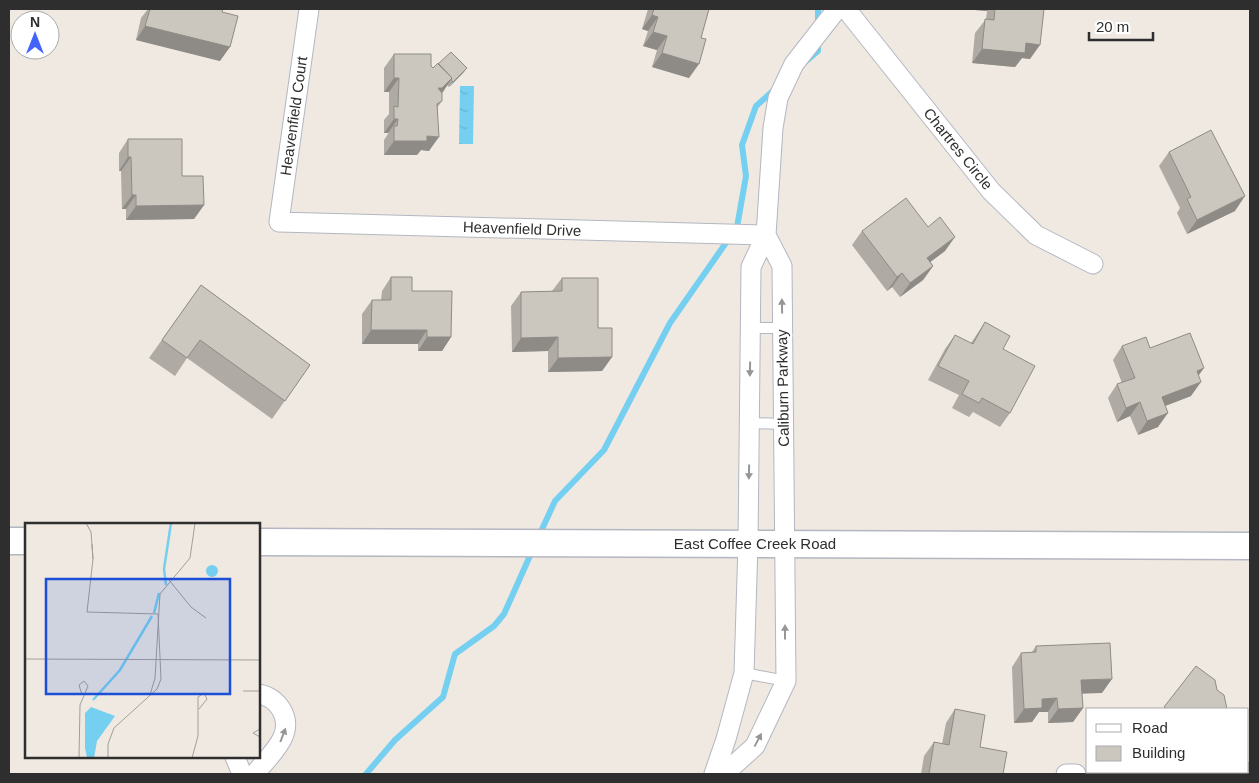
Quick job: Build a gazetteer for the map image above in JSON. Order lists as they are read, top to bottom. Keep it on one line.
{"streets":{"street":["Heavenfield Court","Chartres Circle","Heavenfield Drive","Caliburn Parkway","East Coffee Creek Road"]},"crossings":[["Heavenfield Court","Heavenfield Drive"],["Heavenfield Drive","Caliburn Parkway"],["Caliburn Parkway","East Coffee Creek Road"]],"legend":["Road","Building"],"scale_bar":"20 m","north":"top"}
